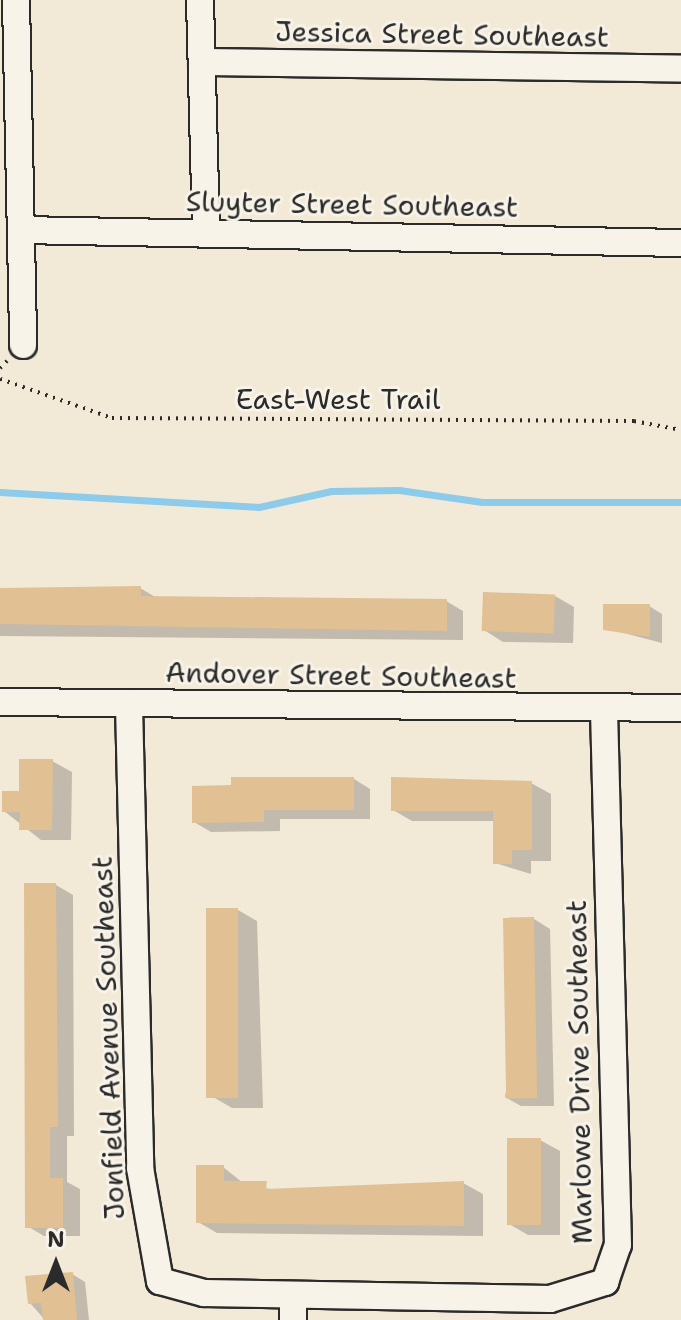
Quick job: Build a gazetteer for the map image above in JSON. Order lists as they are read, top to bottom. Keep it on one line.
{"streets":{"street":["Jessica Street Southeast","Sluyter Street Southeast","Andover Street Southeast","Jonfield Avenue Southeast","Marlowe Drive Southeast"],"path":["East-West Trail"]},"crossings":[["Andover Street Southeast","Jonfield Avenue Southeast"],["Andover Street Southeast","Marlowe Drive Southeast"],["Jonfield Avenue Southeast","Marlowe Drive Southeast"]],"north":"top"}
